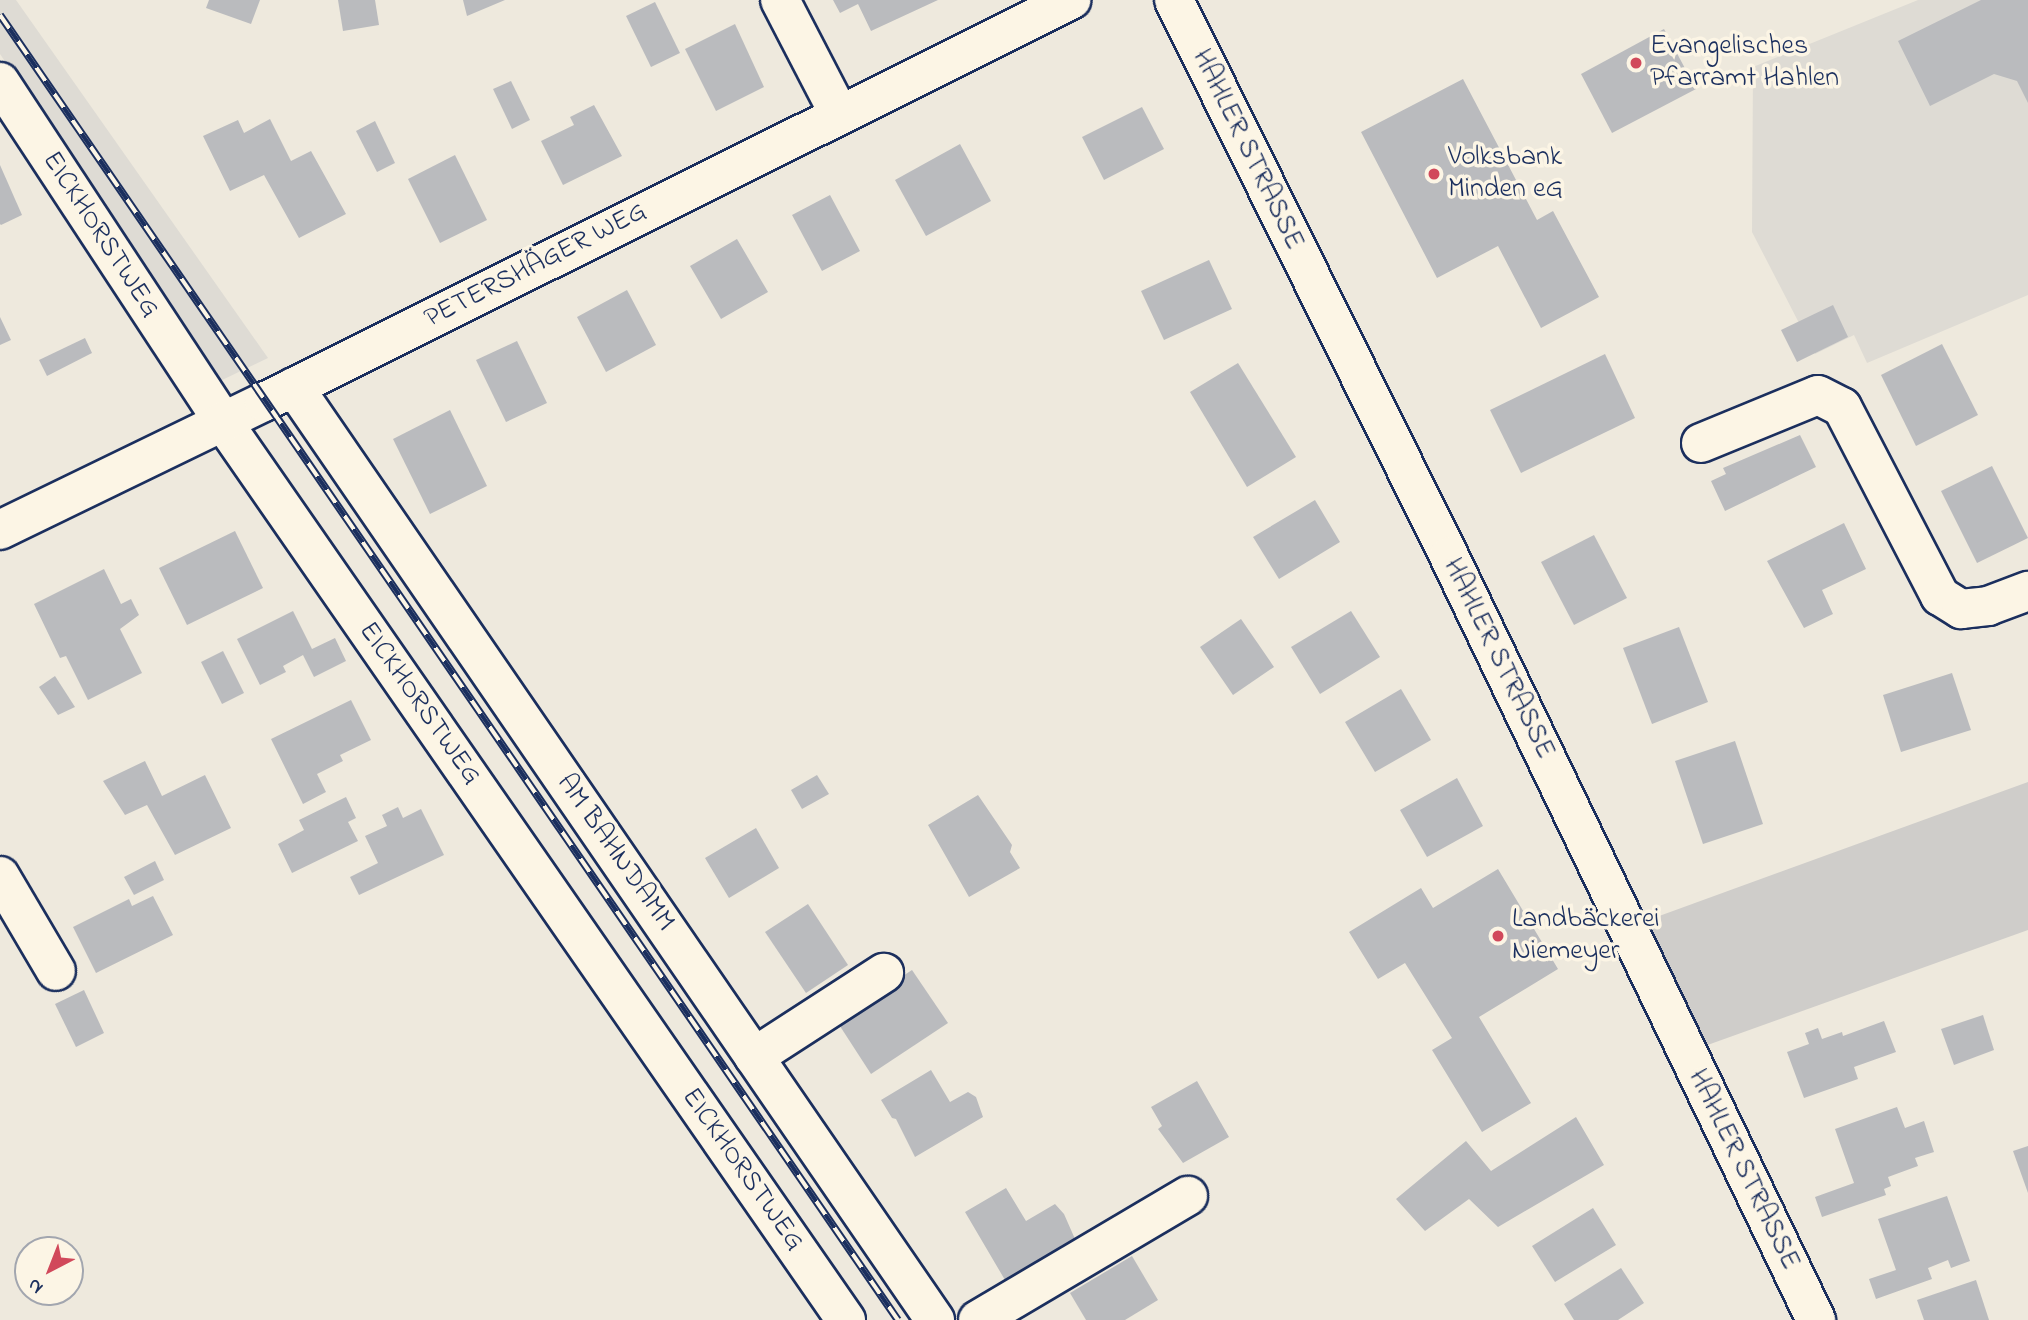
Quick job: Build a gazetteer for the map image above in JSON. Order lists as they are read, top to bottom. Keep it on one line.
{"streets":{"street":["HAHLER STRASSE","EICKHORSTWEG","PETERSHÄGER WEG","AM BAHNDAMM"]},"crossings":[["EICKHORSTWEG","PETERSHÄGER WEG"],["PETERSHÄGER WEG","AM BAHNDAMM"]],"places":["Evangelisches Pfarramt Hahlen","Volksbank Minden eG","Landbäckerei Niemeyer"],"north":"bottom left"}
